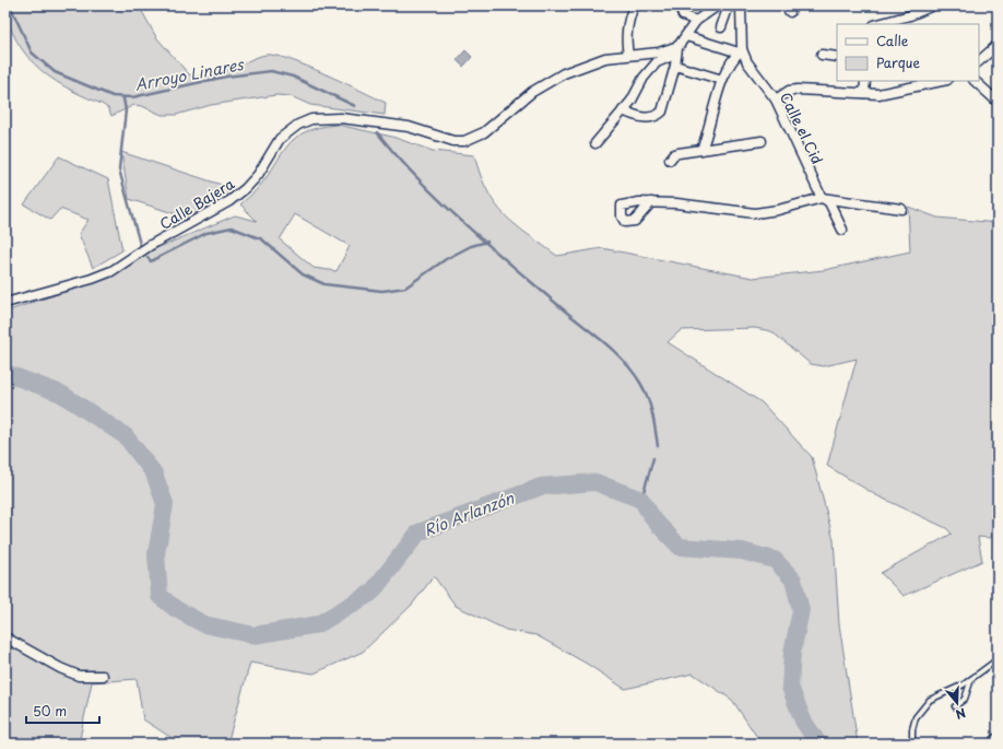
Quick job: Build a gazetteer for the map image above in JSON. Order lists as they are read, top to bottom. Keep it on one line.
{"streets":{"street":["Calle el Cid","Calle Bajera"]},"water":["Arroyo Linares","Río Arlanzón"],"legend":["Calle","Parque"],"scale_bar":"50 m","north":"bottom"}
